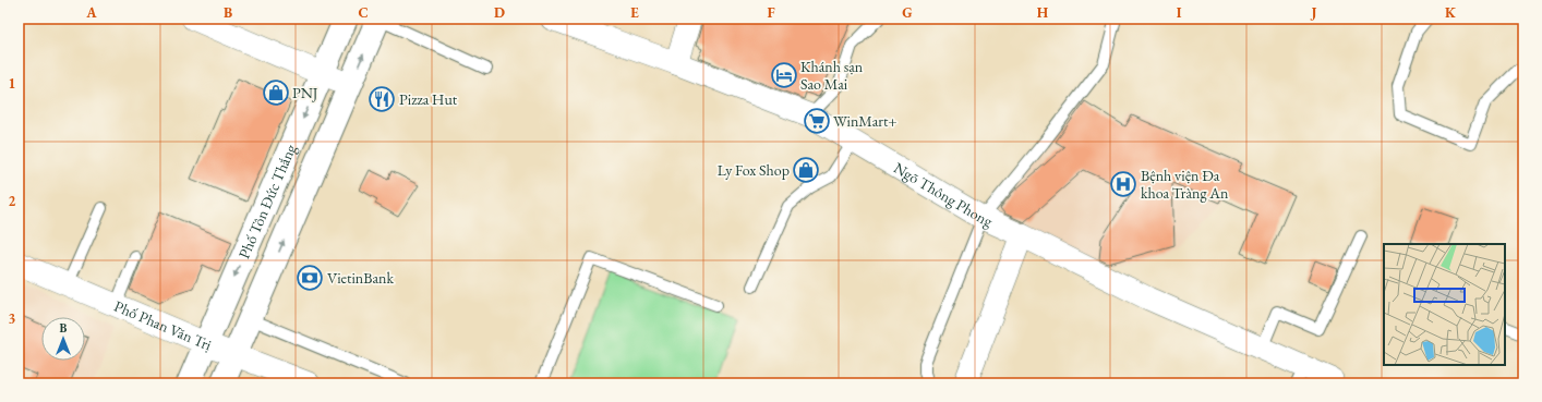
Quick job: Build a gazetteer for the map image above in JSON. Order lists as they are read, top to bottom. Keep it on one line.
{"streets":{"main road":["Phố Tôn Đức Thắng"],"street":["Ngõ Thông Phong","Phố Phan Văn Trị"]},"crossings":[["Phố Tôn Đức Thắng","Phố Phan Văn Trị"]],"places":{"hotel":["Khánh sạn Sao Mai"],"shop":["PNJ","Ly Fox Shop"],"restaurant":["Pizza Hut"],"supermarket":["WinMart+"],"hospital":["Bệnh viện Đa khoa Tràng An"],"bank":["VietinBank"]},"north":"top","grid":{"columns":["A","B","C","D","E","F","G","H","I","J","K"],"rows":["1","2","3"]}}
